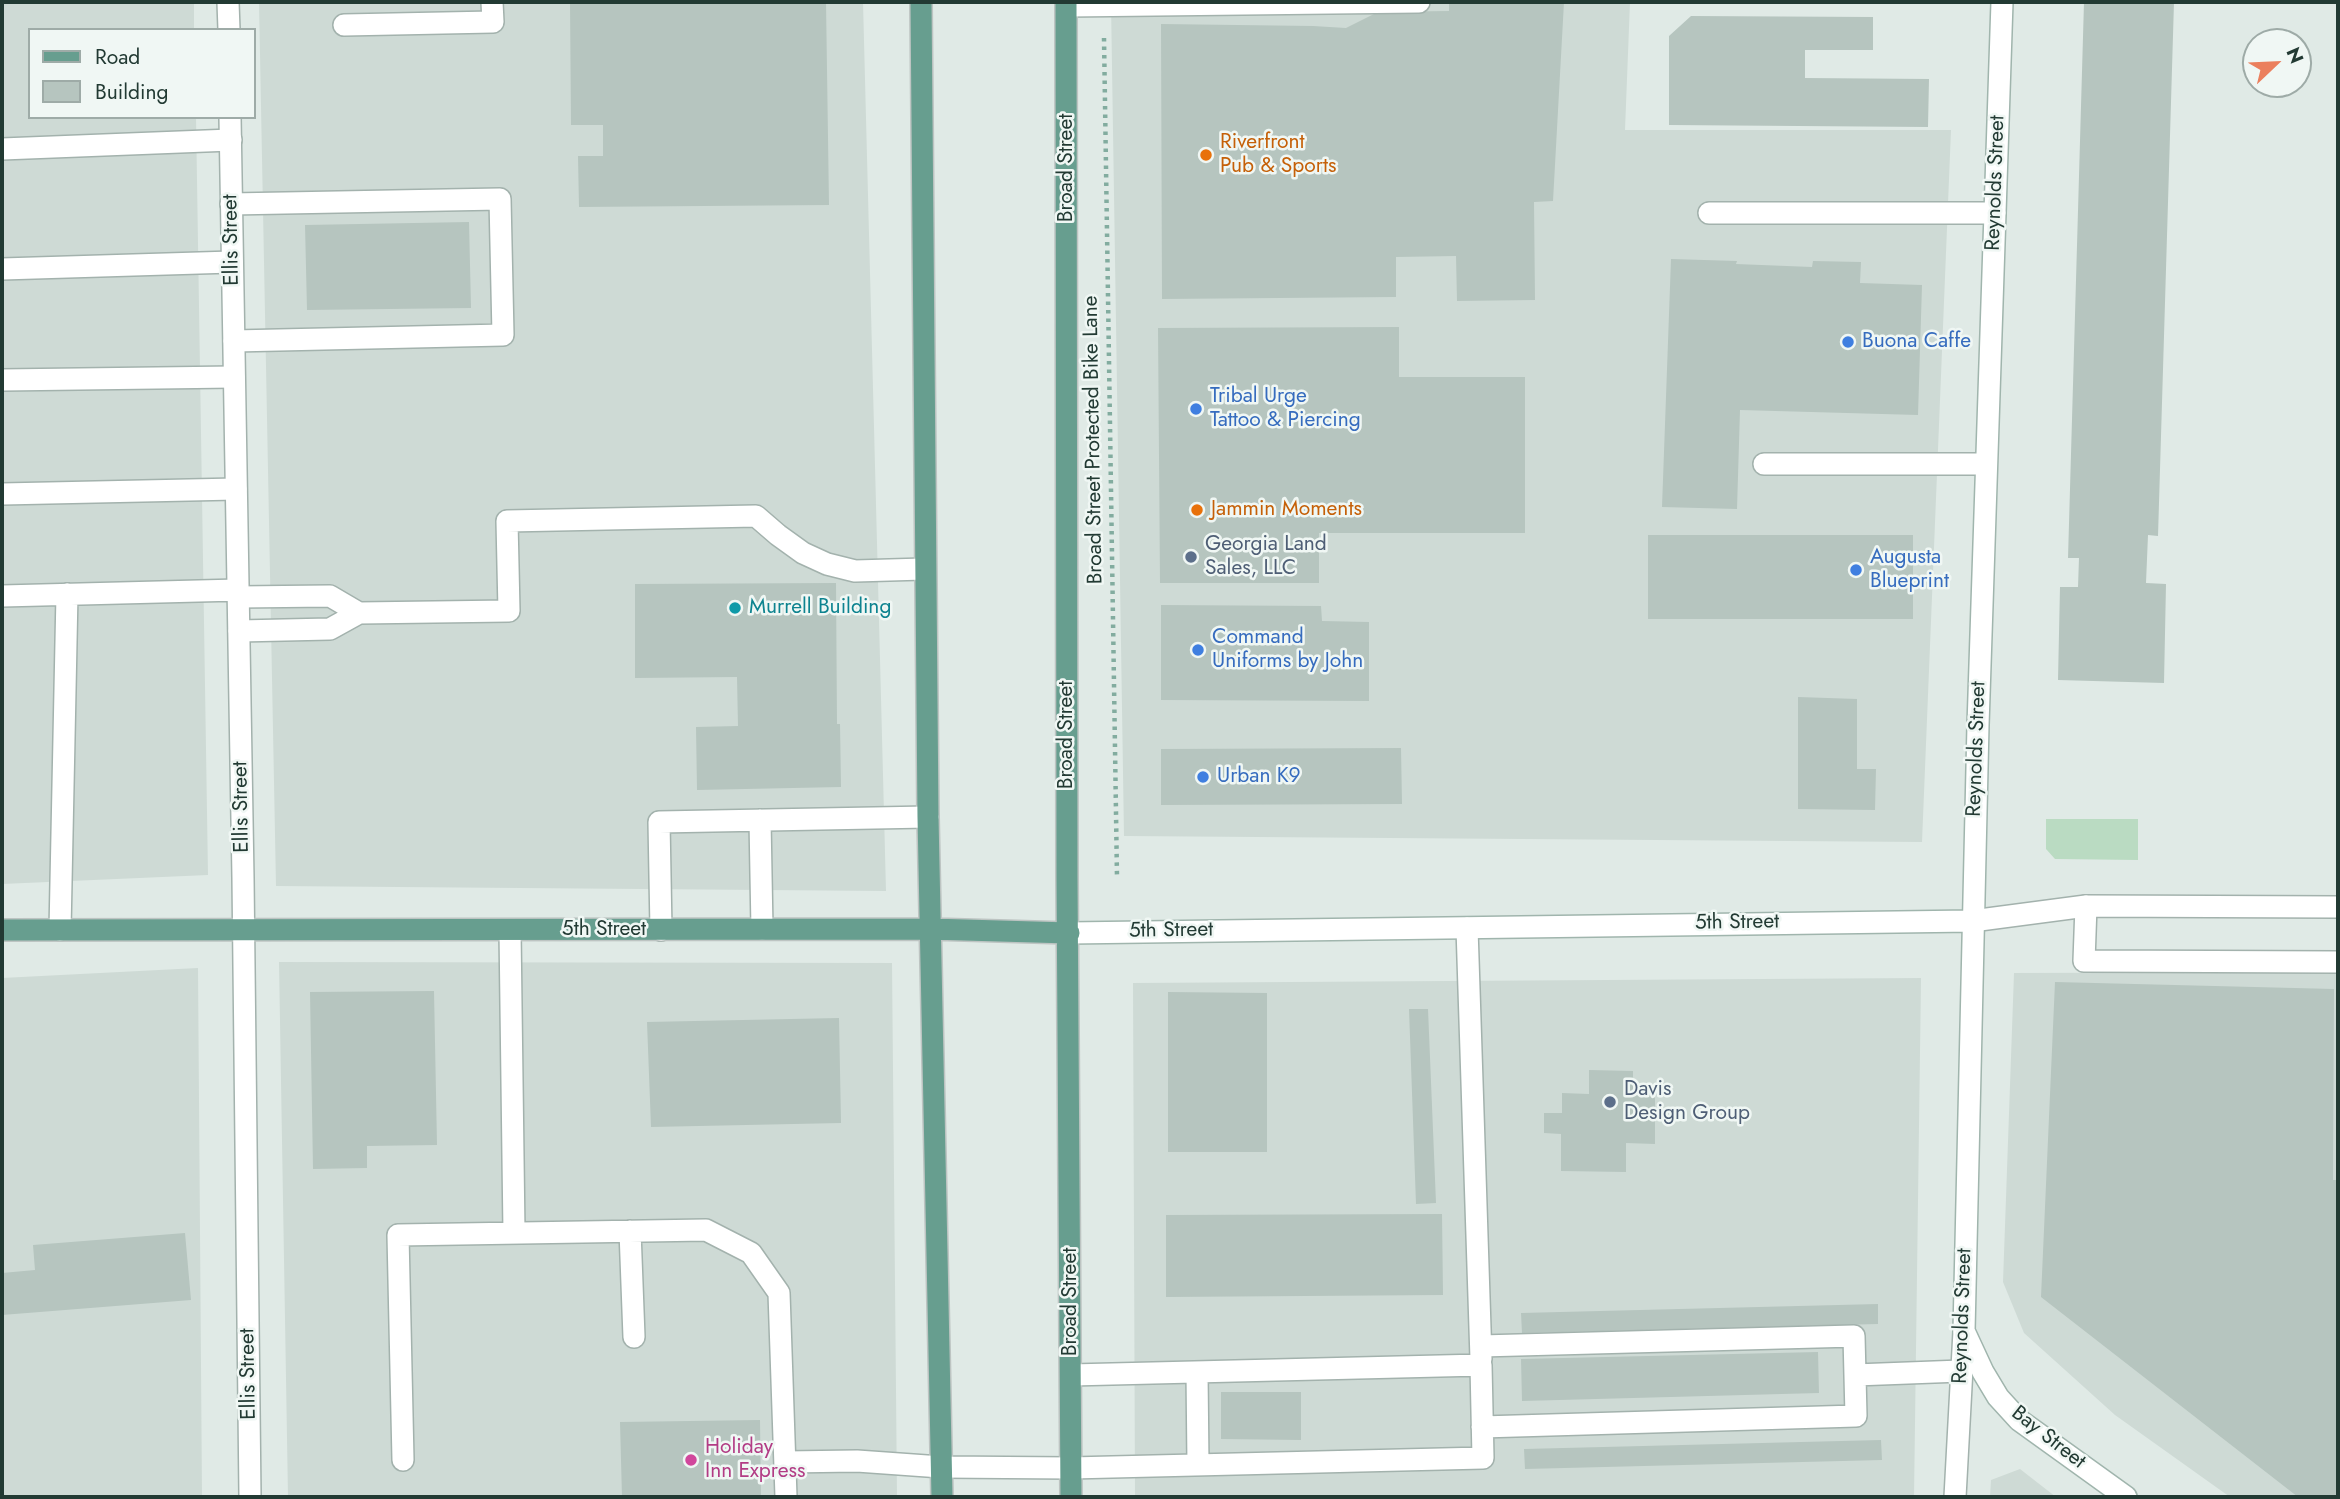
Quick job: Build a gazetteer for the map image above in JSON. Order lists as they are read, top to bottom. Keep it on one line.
{"streets":{"main road":["Broad Street","Reynolds Street","Ellis Street","5th Street","Bay Street"],"path":["Broad Street Protected Bike Lane"]},"crossings":[["Broad Street","5th Street"],["Reynolds Street","5th Street"],["Reynolds Street","Bay Street"],["Ellis Street","5th Street"]],"places":["Riverfront Pub & Sports","Buona Caffe","Tribal Urge Tattoo & Piercing","Jammin Moments","Georgia Land Sales, LLC","Augusta Blueprint","Murrell Building","Command Uniforms by John","Urban K9","Davis Design Group","Holiday Inn Express"],"legend":["Road","Building"],"north":"top right"}
